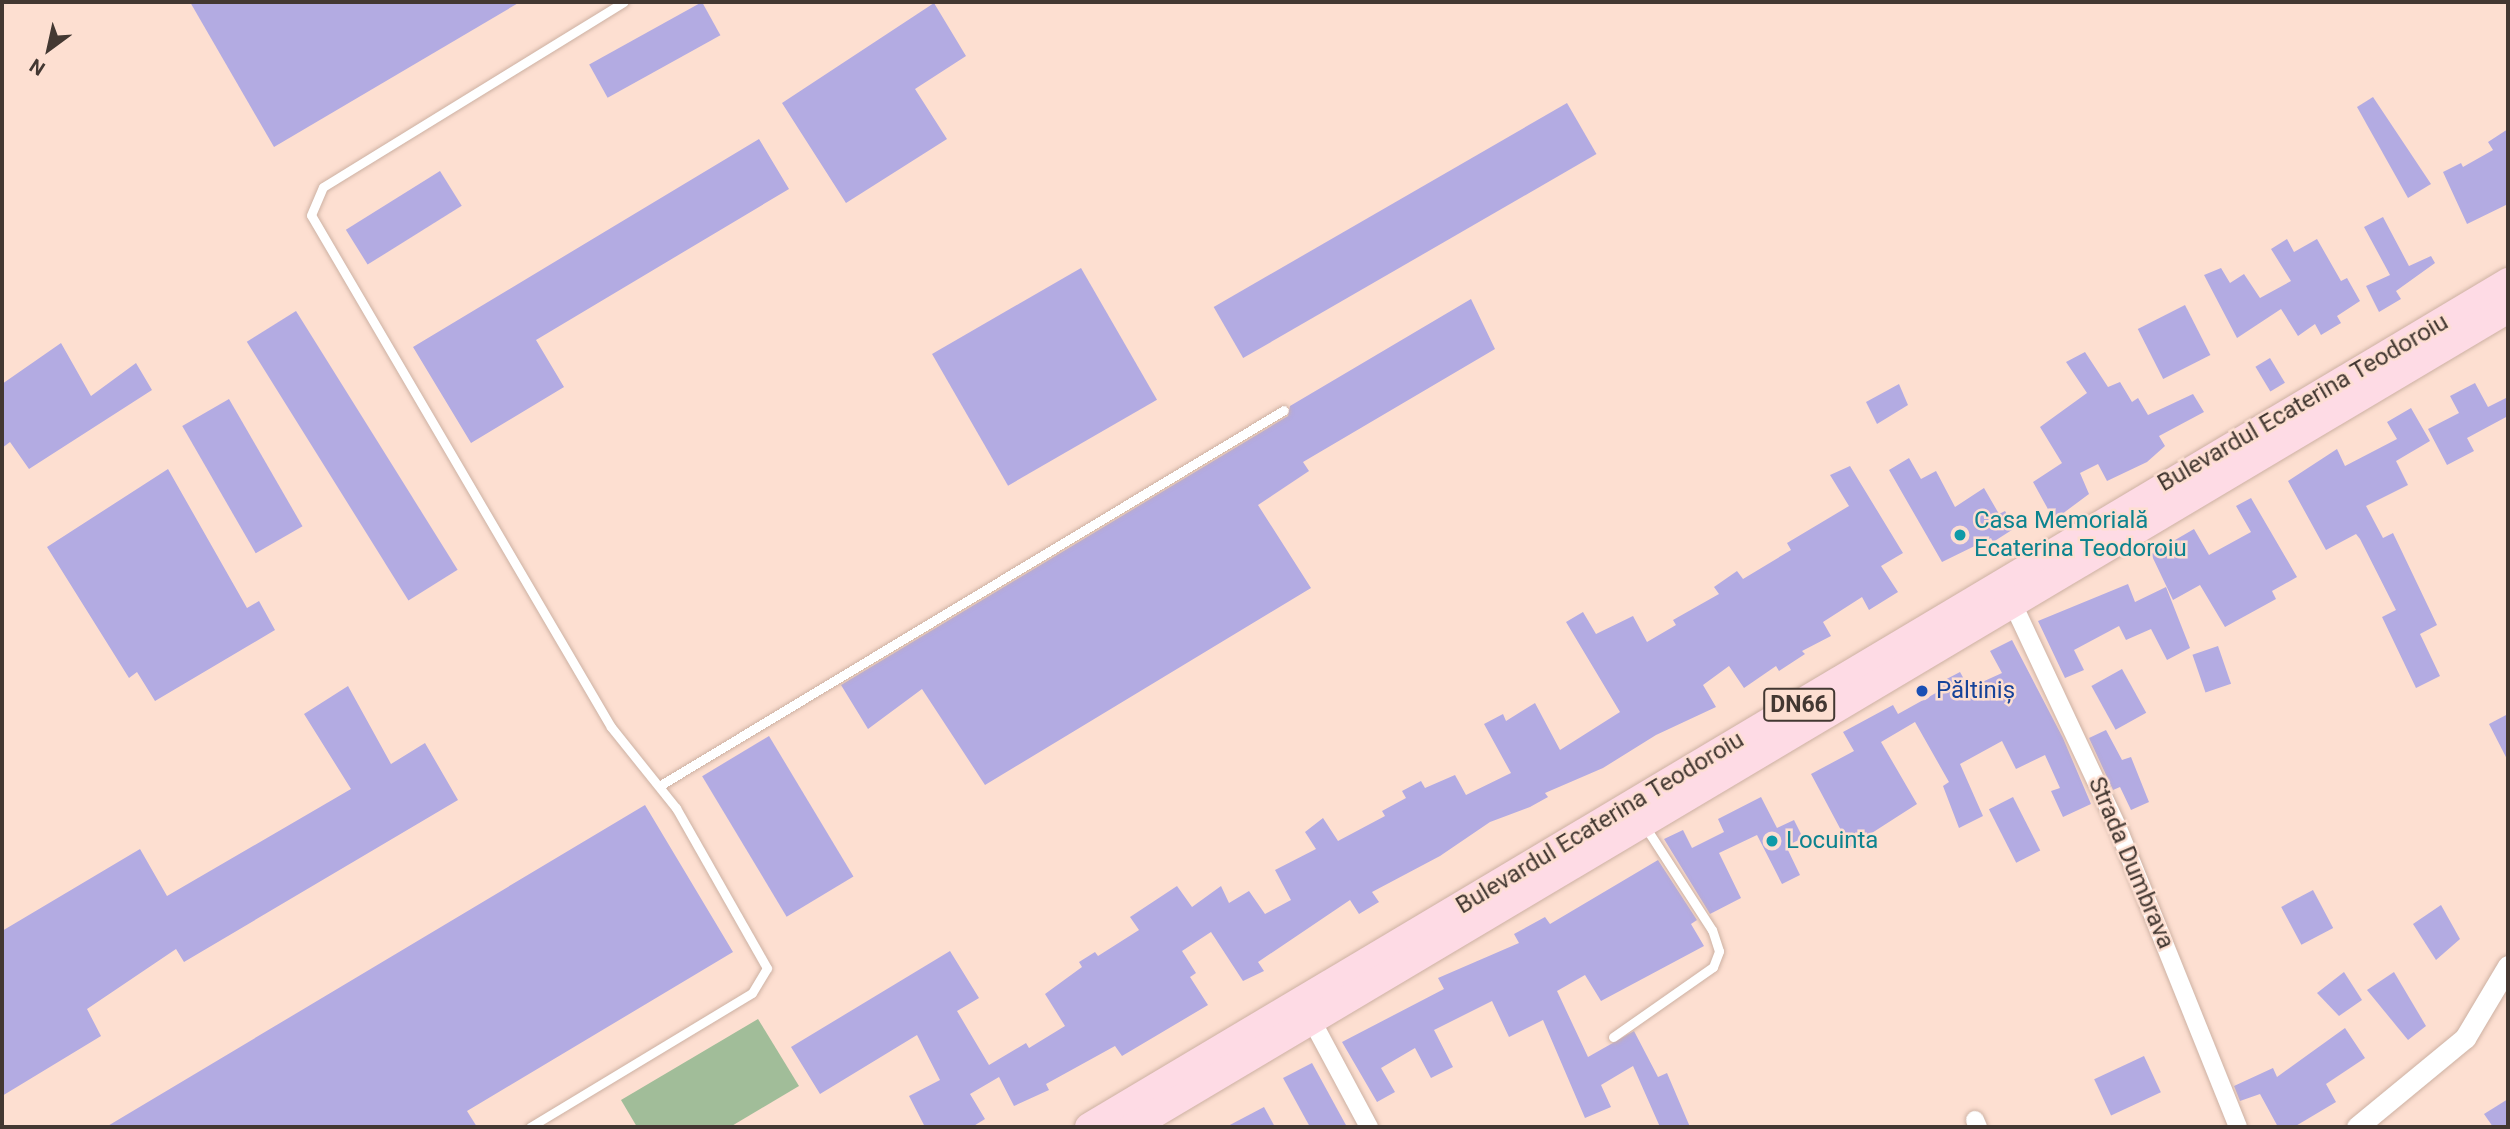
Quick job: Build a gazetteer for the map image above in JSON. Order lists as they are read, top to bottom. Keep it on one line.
{"streets":{"main road":["Bulevardul Ecaterina Teodoroiu","DN66"],"street":["Strada Dumbrava"]},"crossings":[["Bulevardul Ecaterina Teodoroiu","Strada Dumbrava"]],"places":["Casa Memorială Ecaterina Teodoroiu","Păltiniș","Locuinta"],"north":"bottom left"}
